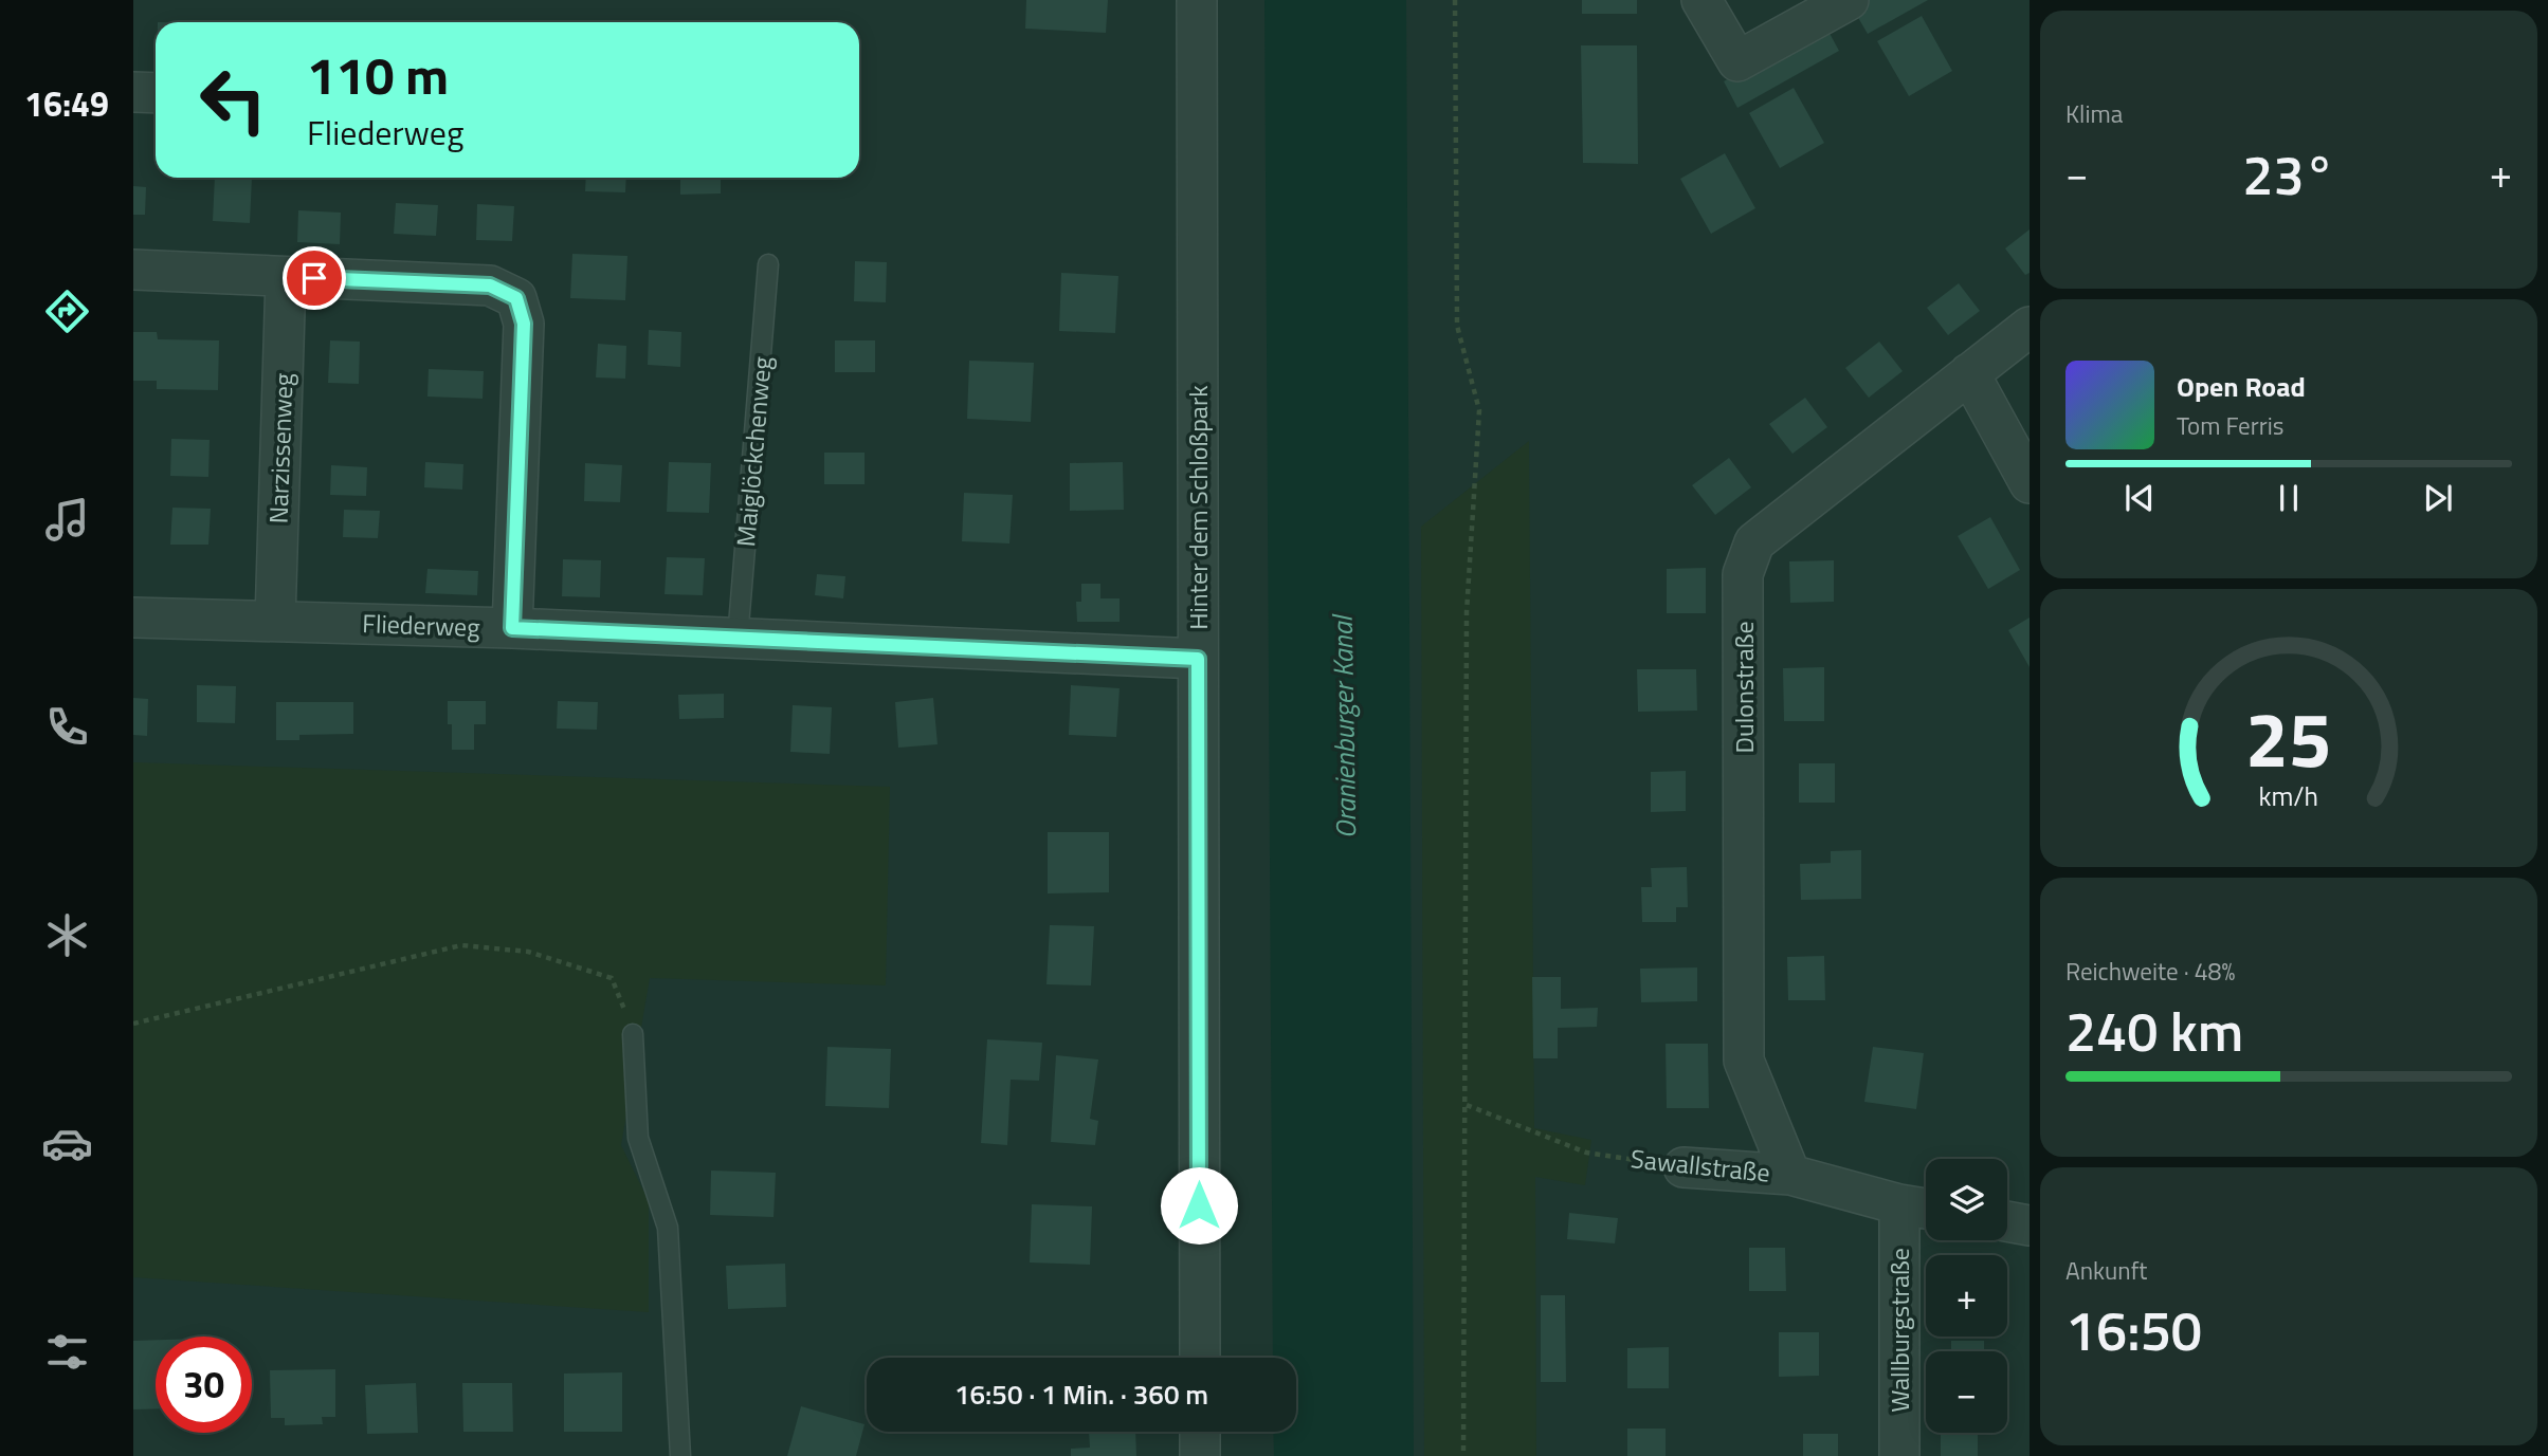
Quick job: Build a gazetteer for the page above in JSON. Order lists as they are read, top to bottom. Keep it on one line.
{"streets":{"street":["Narzissenweg","Hinter dem Schloßpark","Fliederweg","Dulonstraße","Sawallstraße","Wallburgstraße"],"lane":["Maiglöckchenweg"]},"crossings":[["Narzissenweg","Fliederweg"],["Maiglöckchenweg","Fliederweg"],["Hinter dem Schloßpark","Fliederweg"],["Dulonstraße","Sawallstraße"],["Sawallstraße","Wallburgstraße"]],"water":["Oranienburger Kanal"],"page":{"tabs":"16:49","tile":["Klima",["Reichweite · 48%","240 km"],["Ankunft","16:50"]],"turn":["110 m","Fliederweg"],"heat":["−","23°","+"],"song":["Open Road","Tom Ferris"],"map_buttons":["+","−"],"limit":"30","trip":"16:50 · 1 Min. · 360 m","gauge":["25","km/h"]}}
